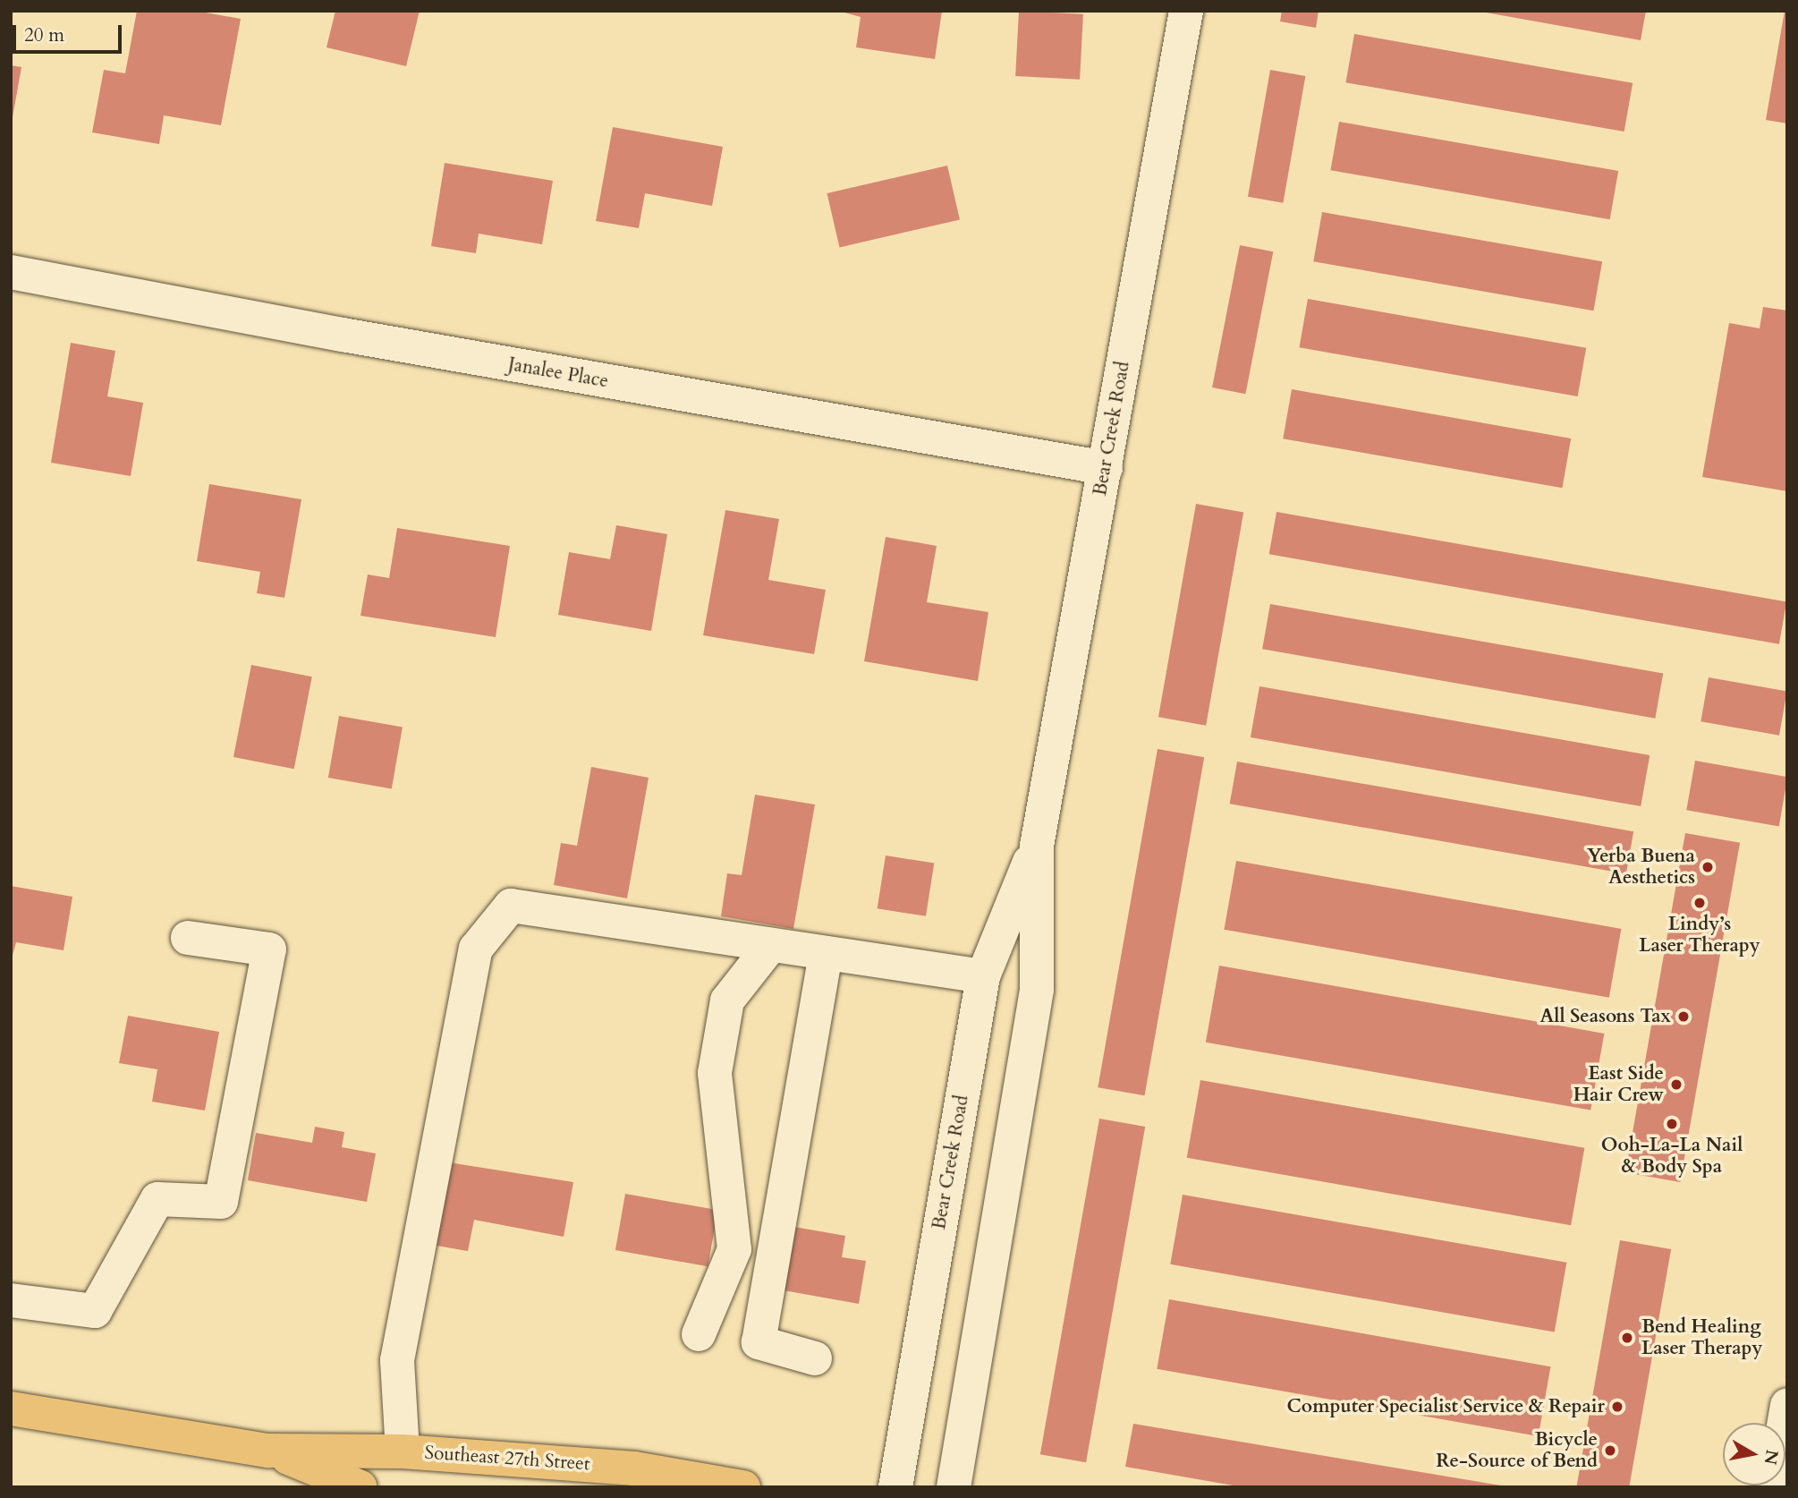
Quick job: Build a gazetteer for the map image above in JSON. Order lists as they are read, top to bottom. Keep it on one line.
{"streets":{"main road":["Southeast 27th Street"],"street":["Janalee Place","Bear Creek Road"]},"crossings":[["Janalee Place","Bear Creek Road"]],"places":["Yerba Buena Aesthetics","Lindy’s Laser Therapy","All Seasons Tax","East Side Hair Crew","Ooh-La-La Nail & Body Spa","Bend Healing Laser Therapy","Computer Specialist Service & Repair","Bicycle Re-Source of Bend"],"scale_bar":"20 m","north":"right"}
